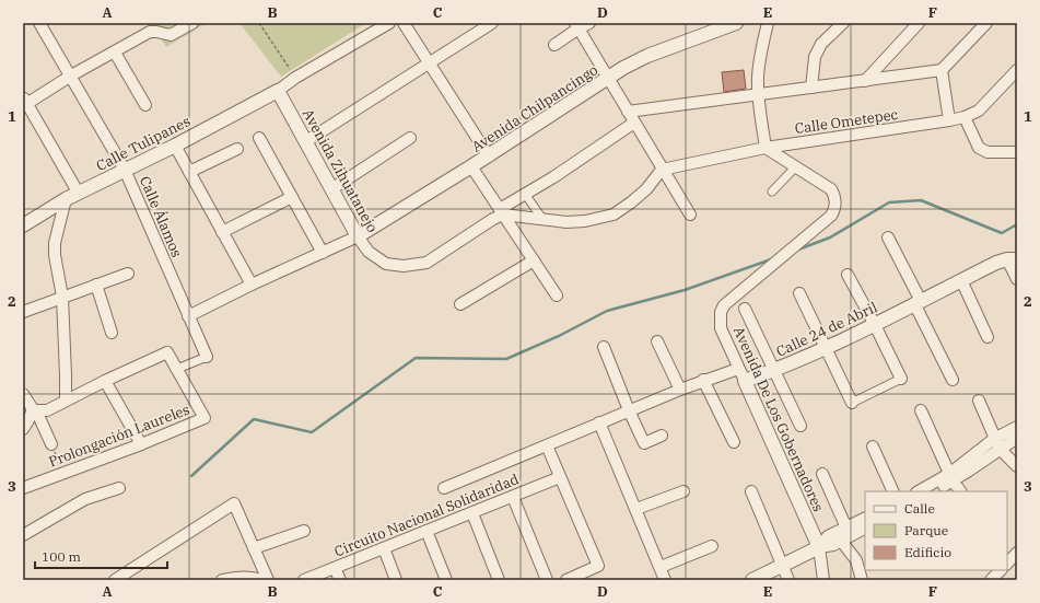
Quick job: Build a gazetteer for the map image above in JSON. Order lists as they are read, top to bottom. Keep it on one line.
{"streets":{"street":["Avenida Chilpancingo","Calle Ometepec","Calle Tulipanes","Avenida Zihuatanejo","Calle Álamos","Calle 24 de Abril","Avenida De Los Gobernadores","Prolongación Laureles","Circuito Nacional Solidaridad"]},"crossings":[["Avenida Chilpancingo","Avenida Zihuatanejo"],["Calle Ometepec","Avenida De Los Gobernadores"],["Calle Tulipanes","Avenida Zihuatanejo"],["Calle Tulipanes","Calle Álamos"],["Calle 24 de Abril","Avenida De Los Gobernadores"]],"legend":["Calle","Parque","Edificio"],"scale_bar":"100 m","grid":{"columns":["A","B","C","D","E","F"],"rows":["1","2","3"]}}
